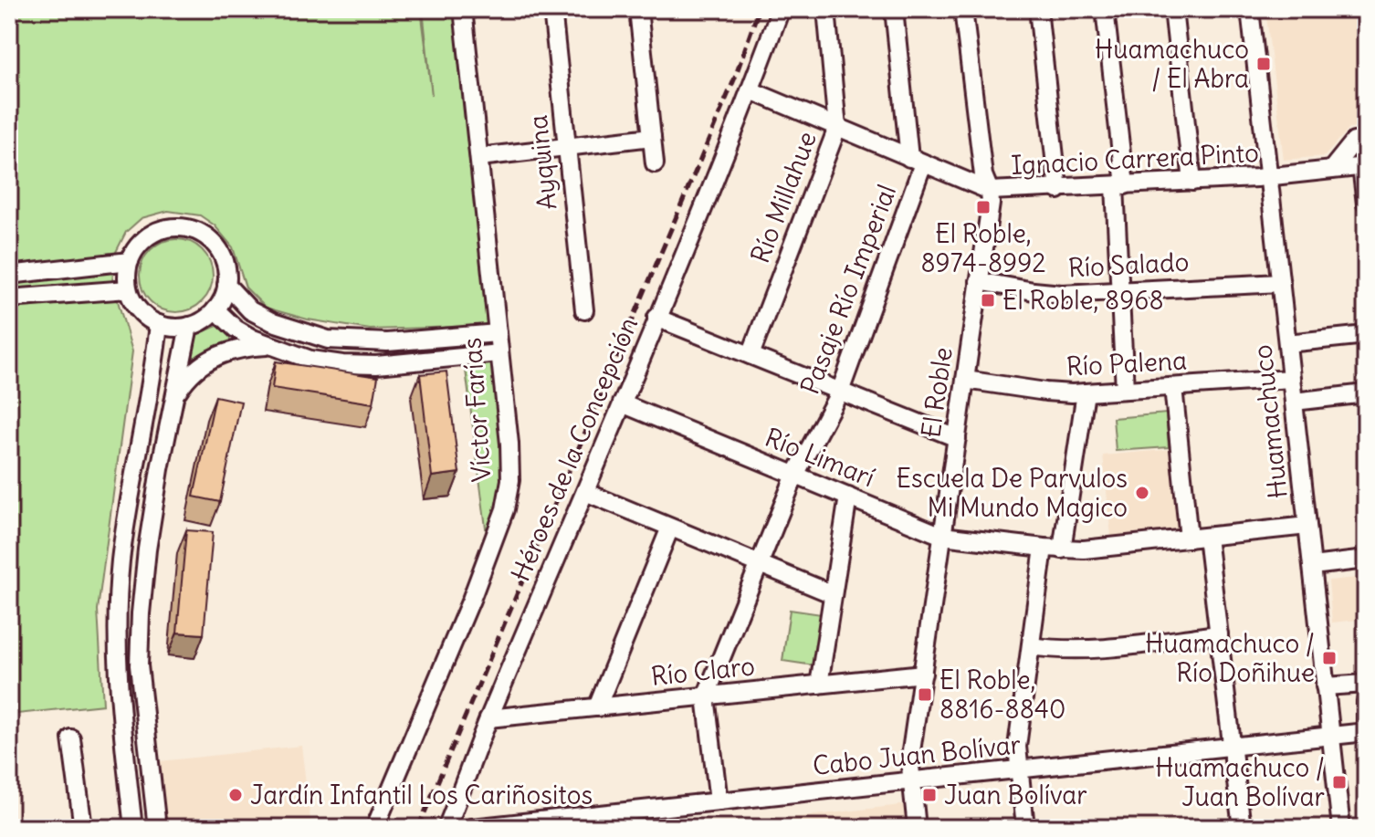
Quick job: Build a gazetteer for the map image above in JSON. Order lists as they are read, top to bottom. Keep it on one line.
{"streets":{"street":["Ignacio Carrera Pinto","Ayquina","Río Millahue","Río Salado","Pasaje Río Imperial","Río Palena","El Roble","Víctor Farías","Huamachuco","Héroes de la Concepción","Río Limarí","Río Claro","Cabo Juan Bolívar"]},"crossings":[["Ignacio Carrera Pinto","Río Millahue"],["Ignacio Carrera Pinto","Pasaje Río Imperial"],["Ignacio Carrera Pinto","El Roble"],["Ignacio Carrera Pinto","Huamachuco"],["Ignacio Carrera Pinto","Héroes de la Concepción"],["Río Salado","El Roble"],["Río Salado","Huamachuco"],["Pasaje Río Imperial","Río Limarí"],["Pasaje Río Imperial","Río Claro"],["Pasaje Río Imperial","Cabo Juan Bolívar"],["Río Palena","El Roble"],["Río Palena","Huamachuco"],["El Roble","Río Limarí"],["El Roble","Río Claro"],["El Roble","Cabo Juan Bolívar"],["Huamachuco","Río Limarí"],["Huamachuco","Cabo Juan Bolívar"],["Héroes de la Concepción","Río Limarí"],["Héroes de la Concepción","Río Claro"]],"places":{"transit":["Huamachuco / El Abra","El Roble, 8974-8992","El Roble, 8968","Huamachuco / Río Doñihue","El Roble, 8816-8840","Huamachuco / Juan Bolívar","Juan Bolívar"],"other":["Escuela De Parvulos Mi Mundo Magico","Jardín Infantil Los Cariñositos"]}}
